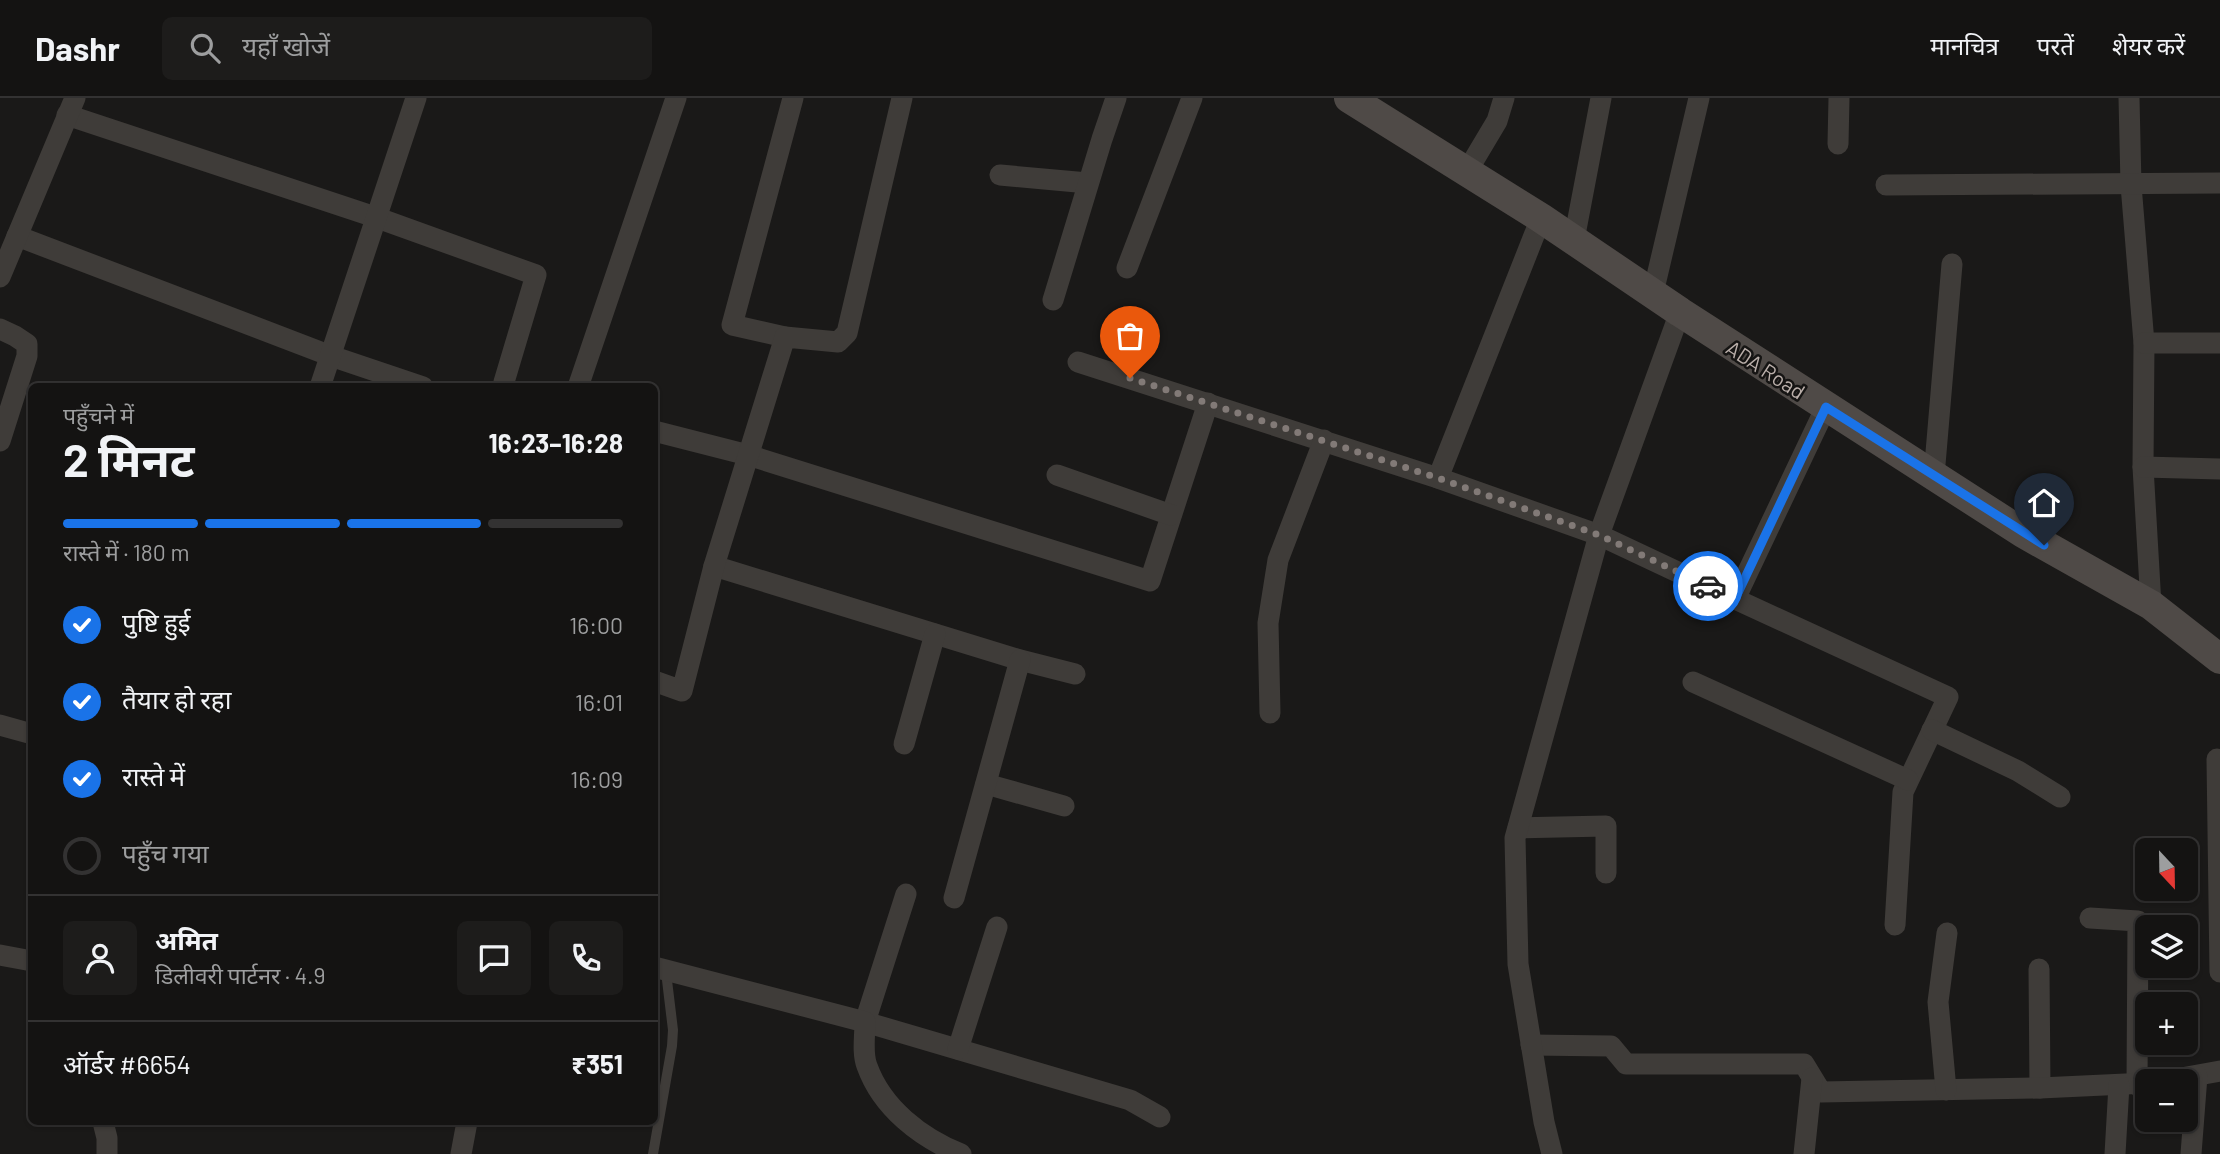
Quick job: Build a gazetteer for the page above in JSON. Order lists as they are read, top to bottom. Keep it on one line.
{"streets":{"street":["ADA Road"]},"north":"bottom","page":{"header":"Dashr","search":"यहाँ खोजें","nav":["मानचित्र","परतें","शेयर करें"],"heading":["2 मिनट","पहुँचने में","16:23–16:28"],"panel":["अमित","डिलीवरी पार्टनर · 4.9","ऑर्डर #6654","₹351"],"bar":"रास्ते में · 180 m","list":[["पुष्टि हुई","16:00"],["तैयार हो रहा","16:01"],["रास्ते में","16:09"],"पहुँच गया"],"map_buttons":["+","−"]}}
